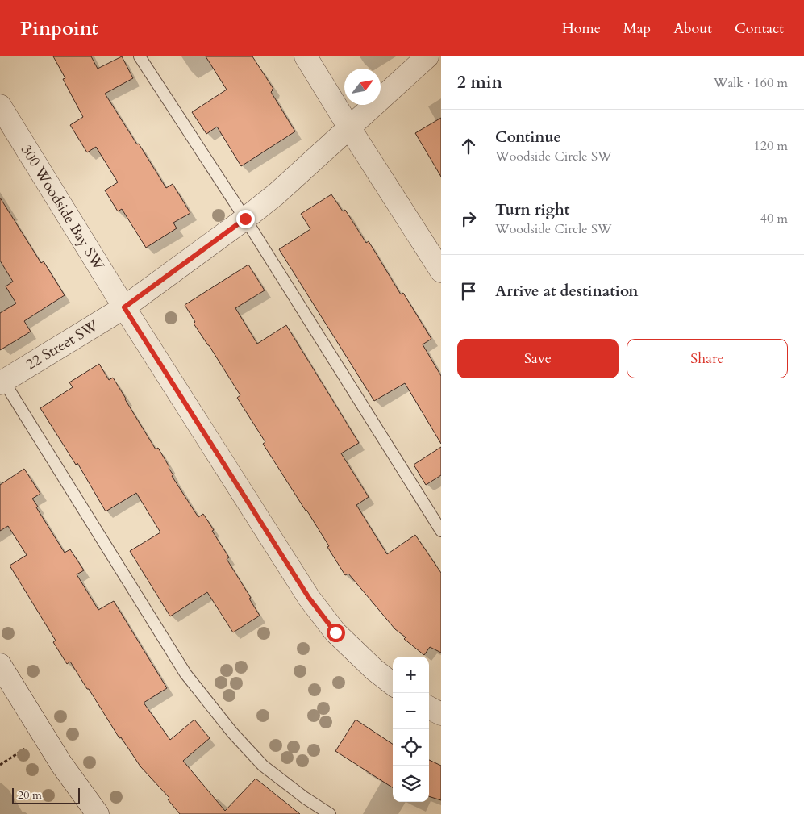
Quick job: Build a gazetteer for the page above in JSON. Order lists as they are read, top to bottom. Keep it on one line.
{"streets":{"street":["300 Woodside Bay SW","22 Street SW"]},"crossings":[["300 Woodside Bay SW","22 Street SW"]],"scale_bar":"20 m","north":"top right","page":{"header":"Pinpoint","nav":["Home","Map","About","Contact"],"heading":["2 min","Walk · 160 m"],"list":[["Continue","Woodside Circle SW","120 m"],["Turn right","Woodside Circle SW","40 m"],"Arrive at destination"],"buttons":["Save","Share"],"map_buttons":["+","−"],"scale":"20 m"}}
